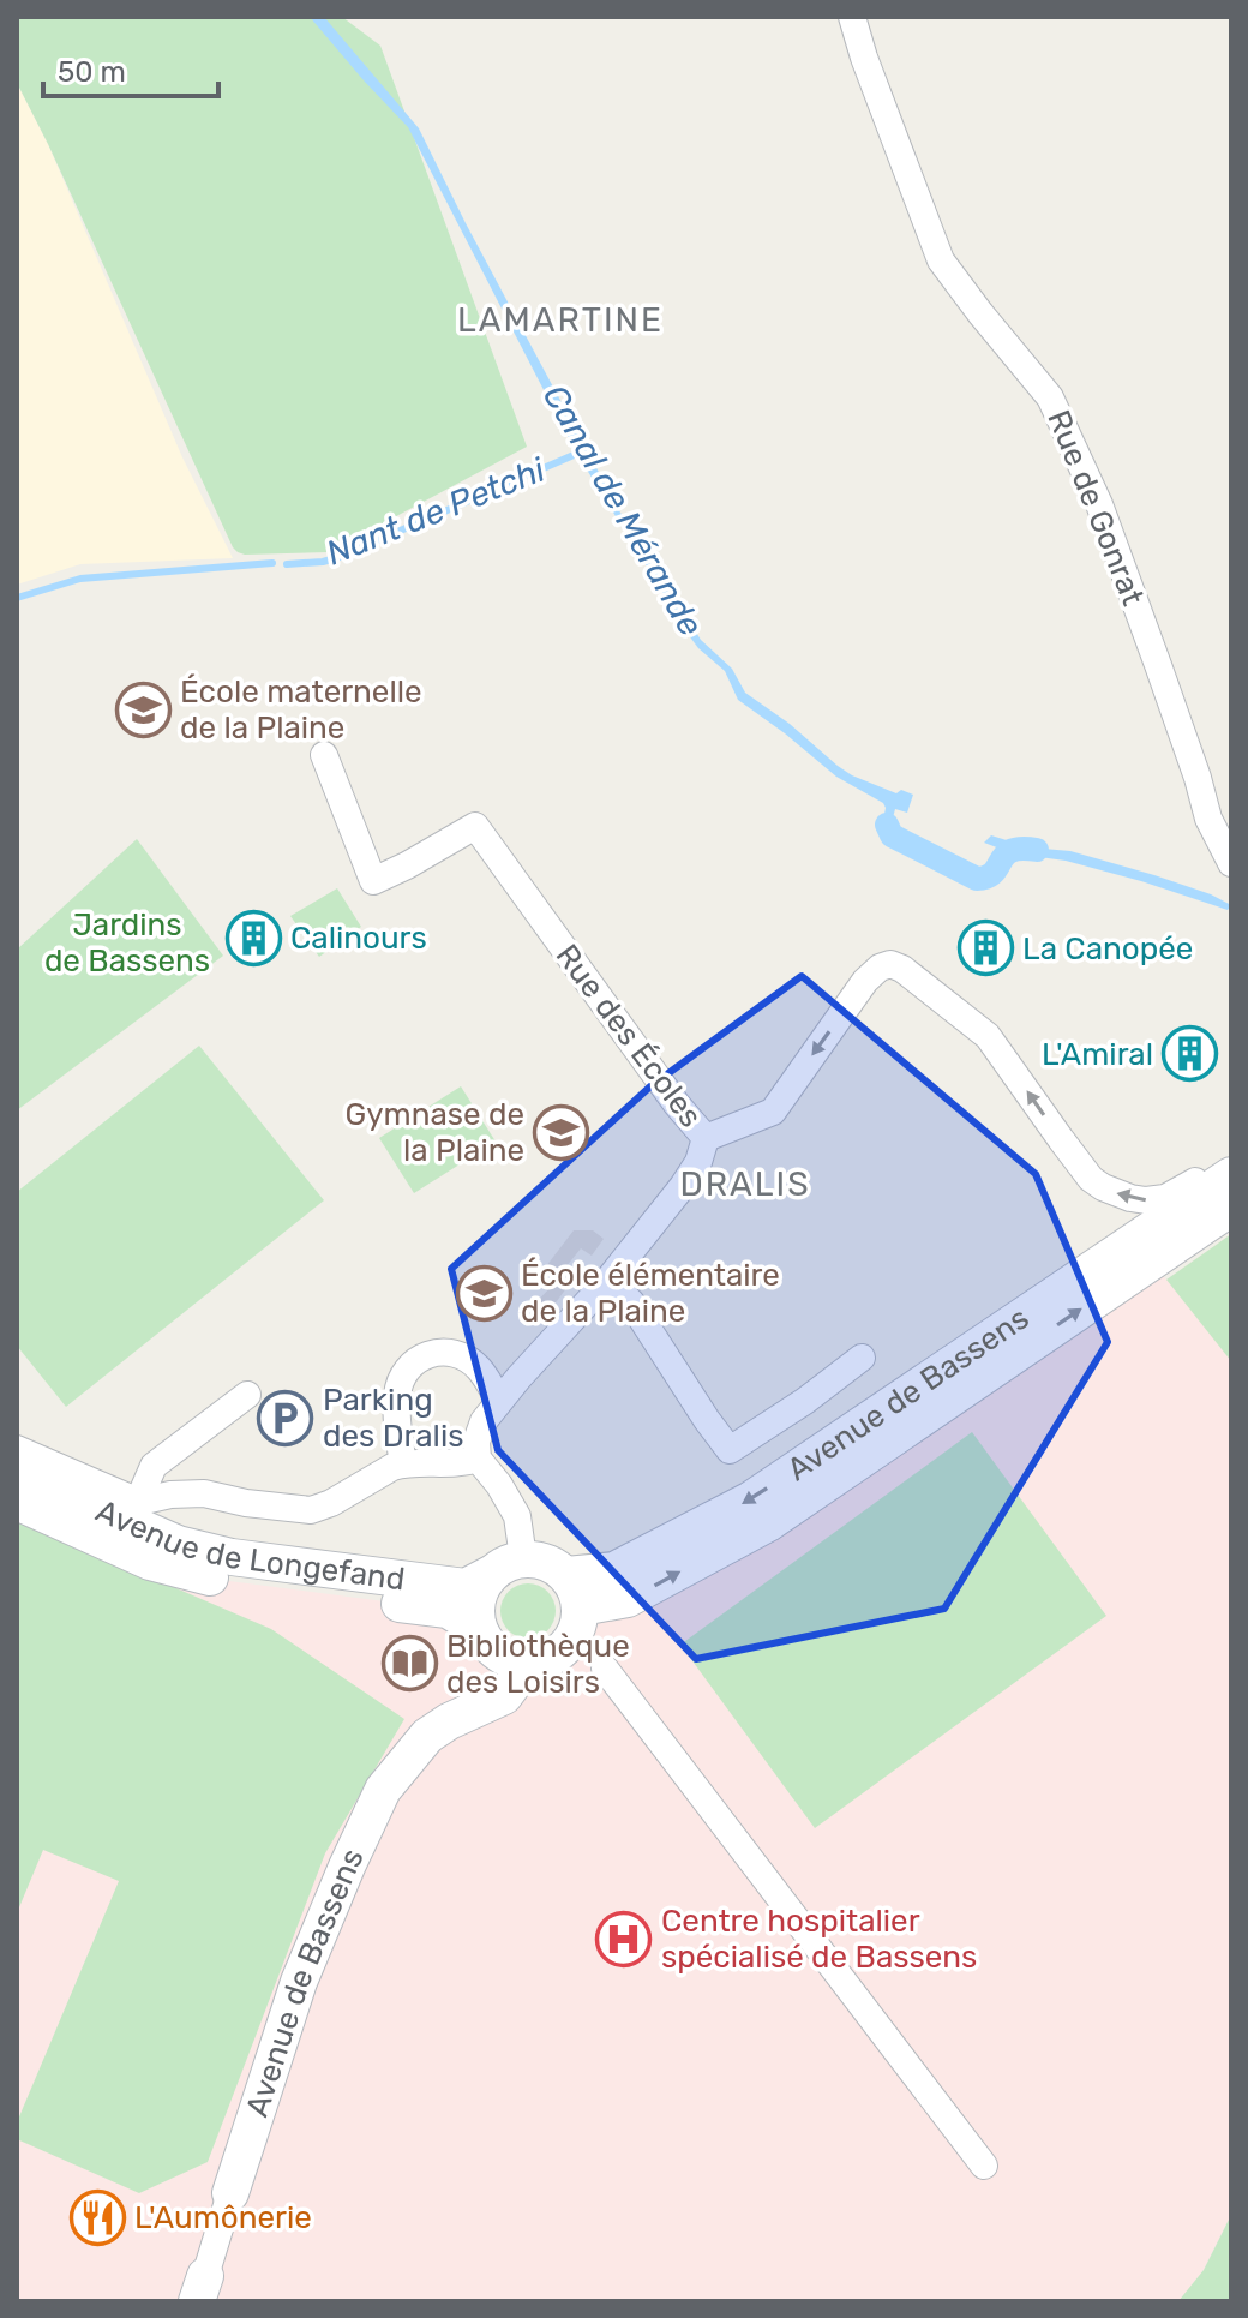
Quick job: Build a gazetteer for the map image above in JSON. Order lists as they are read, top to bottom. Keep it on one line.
{"streets":{"main road":["Avenue de Bassens","Avenue de Longefand"],"street":["Rue de Gonrat","Rue des Écoles"]},"crossings":[["Rue des Écoles","Avenue de Bassens"],["Avenue de Bassens","Avenue de Longefand"]],"districts":["LAMARTINE","DRALIS"],"water":["Canal de Mérande","Nant de Petchi"],"parks":["Jardins de Bassens"],"places":{"school or university":["École maternelle de la Plaine","Gymnase de la Plaine","École élémentaire de la Plaine"],"building":["Calinours","La Canopée","L'Amiral"],"parking":["Parking des Dralis"],"library":["Bibliothèque des Loisirs"],"hospital":["Centre hospitalier spécialisé de Bassens"],"restaurant":["L'Aumônerie"]},"scale_bar":"50 m"}
